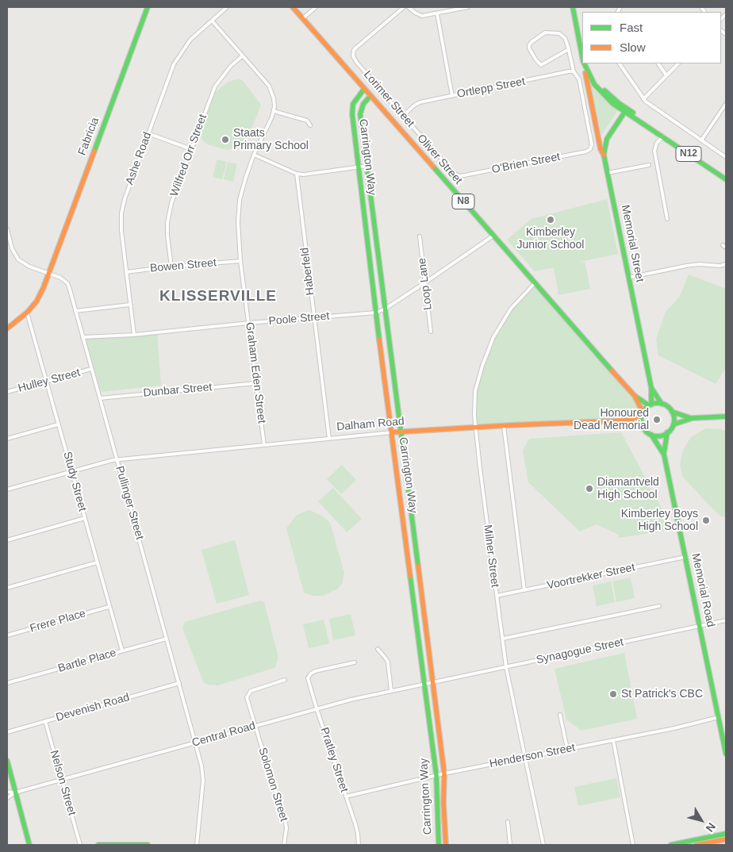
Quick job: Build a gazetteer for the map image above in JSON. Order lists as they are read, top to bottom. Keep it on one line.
{"streets":{"main road":["Fabricia","N12","Carrington Way","Oliver Street","N8","Memorial Street","Dalham Road","Memorial Road"],"street":["Ortlepp Street","Lorimer Street","Wilfred Orr Street","Ashe Road","O'Brien Street","Bowen Street","Haberfeld","Loop Lane","Poole Street","Graham Eden Street","Hulley Street","Dunbar Street","Study Street","Pullinger Street","Milner Street","Voortrekker Street","Frere Place","Synagogue Street","Bartle Place","Devenish Road","Central Road","Henderson Street","Pratley Street","Nelson Street","Solomon Street"]},"crossings":[["Ortlepp Street","Lorimer Street"],["Ortlepp Street","O'Brien Street"],["Lorimer Street","O'Brien Street"],["Fabricia","Study Street"],["Fabricia","Pullinger Street"],["N12","Memorial Street"],["Wilfred Orr Street","Bowen Street"],["Carrington Way","Oliver Street"],["Carrington Way","Poole Street"],["Carrington Way","Dalham Road"],["Carrington Way","Synagogue Street"],["Carrington Way","Central Road"],["Carrington Way","Henderson Street"],["Ashe Road","Bowen Street"],["Ashe Road","Poole Street"],["Oliver Street","N8"],["Oliver Street","Memorial Street"],["Oliver Street","Poole Street"],["Oliver Street","Dalham Road"],["Oliver Street","Milner Street"],["Oliver Street","Memorial Road"],["N8","Memorial Street"],["N8","Dalham Road"],["N8","Memorial Road"],["Memorial Street","Dalham Road"],["Memorial Street","Memorial Road"],["Bowen Street","Graham Eden Street"],["Haberfeld","Poole Street"],["Haberfeld","Dalham Road"],["Loop Lane","Poole Street"],["Poole Street","Graham Eden Street"],["Poole Street","Pullinger Street"],["Graham Eden Street","Dunbar Street"],["Graham Eden Street","Dalham Road"],["Hulley Street","Study Street"],["Hulley Street","Pullinger Street"],["Dunbar Street","Pullinger Street"],["Dalham Road","Study Street"],["Dalham Road","Pullinger Street"],["Dalham Road","Milner Street"],["Dalham Road","Memorial Road"],["Study Street","Frere Place"],["Study Street","Bartle Place"],["Pullinger Street","Bartle Place"],["Pullinger Street","Devenish Road"],["Pullinger Street","Central Road"],["Milner Street","Voortrekker Street"],["Milner Street","Synagogue Street"],["Milner Street","Henderson Street"],["Voortrekker Street","Memorial Road"],["Memorial Road","Synagogue Street"],["Memorial Road","Henderson Street"],["Synagogue Street","Central Road"],["Devenish Road","Nelson Street"],["Central Road","Pratley Street"],["Central Road","Nelson Street"],["Central Road","Solomon Street"],["Henderson Street","Pratley Street"]],"districts":["KLISSERVILLE"],"places":["Staats Primary School","Kimberley Junior School","Honoured Dead Memorial","Diamantveld High School","Kimberley Boys High School","St Patrick's CBC"],"legend":["Fast","Slow"],"north":"bottom right"}
